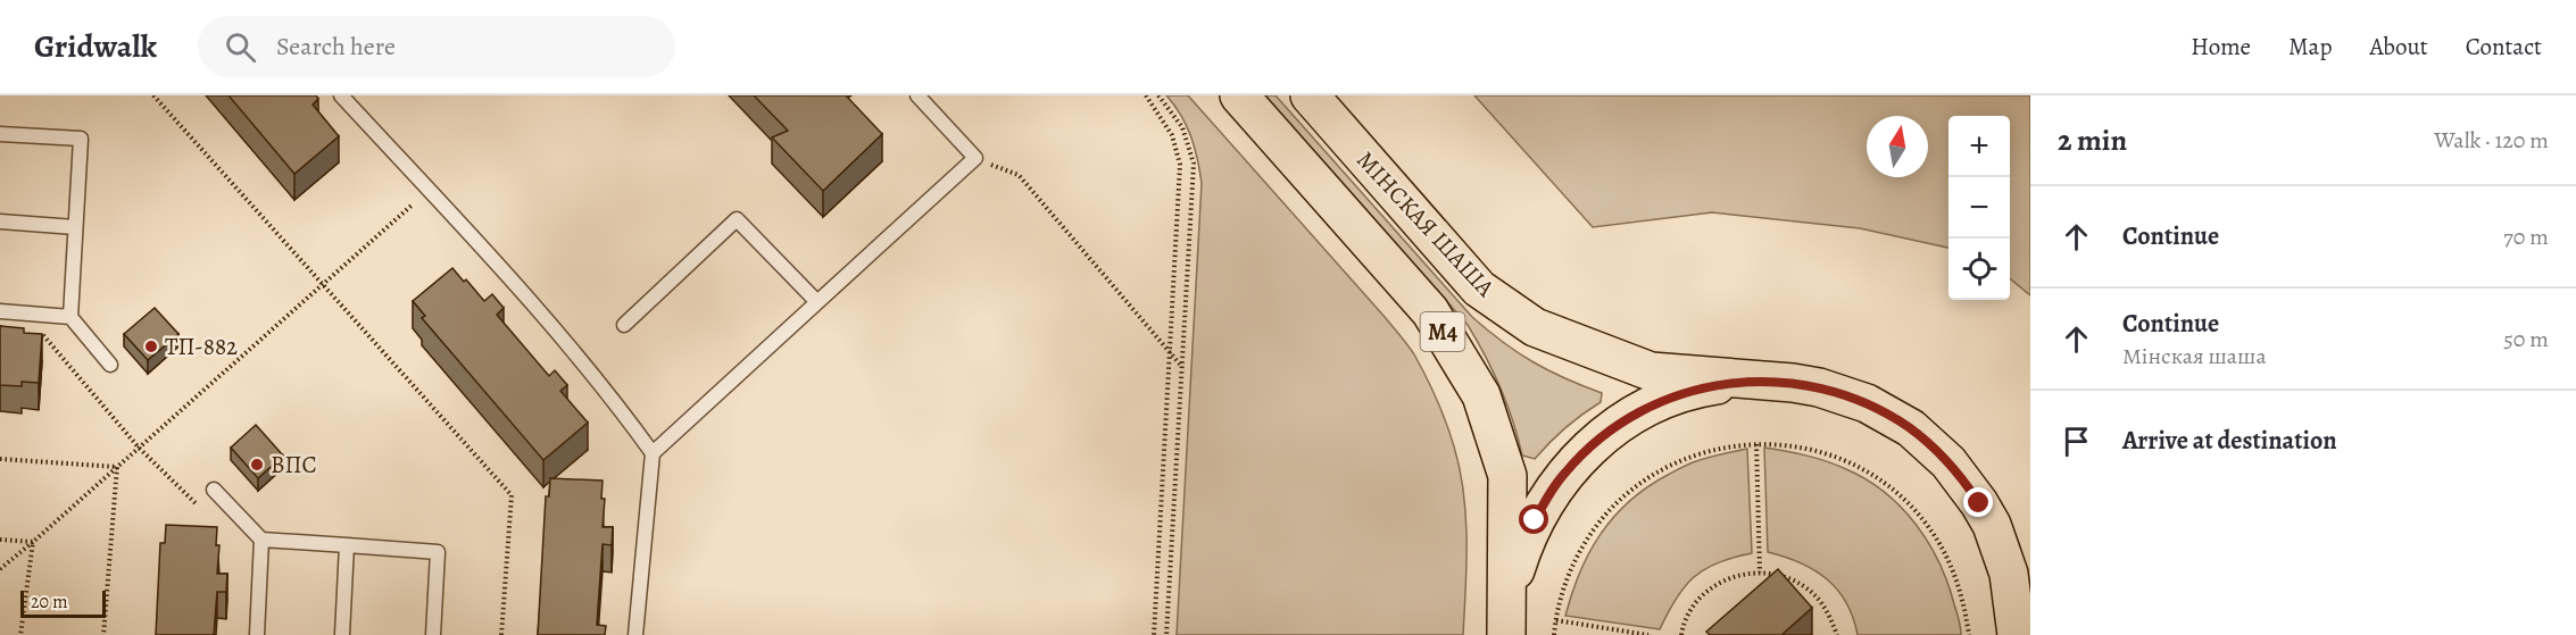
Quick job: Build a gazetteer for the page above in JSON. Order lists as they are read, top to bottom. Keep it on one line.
{"streets":{"main road":["МІНСКАЯ ШАША","М4"]},"crossings":[["МІНСКАЯ ШАША","М4"]],"places":["ТП-882","ВПС"],"scale_bar":"20 m","north":"top","page":{"header":"Gridwalk","search":"Search here","nav":["Home","Map","About","Contact"],"heading":["2 min","Walk · 120 m"],"map_buttons":["+","−"],"list":[["Continue","70 m"],["Continue","Мінская шаша","50 m"],"Arrive at destination"],"scale":"20 m"}}
